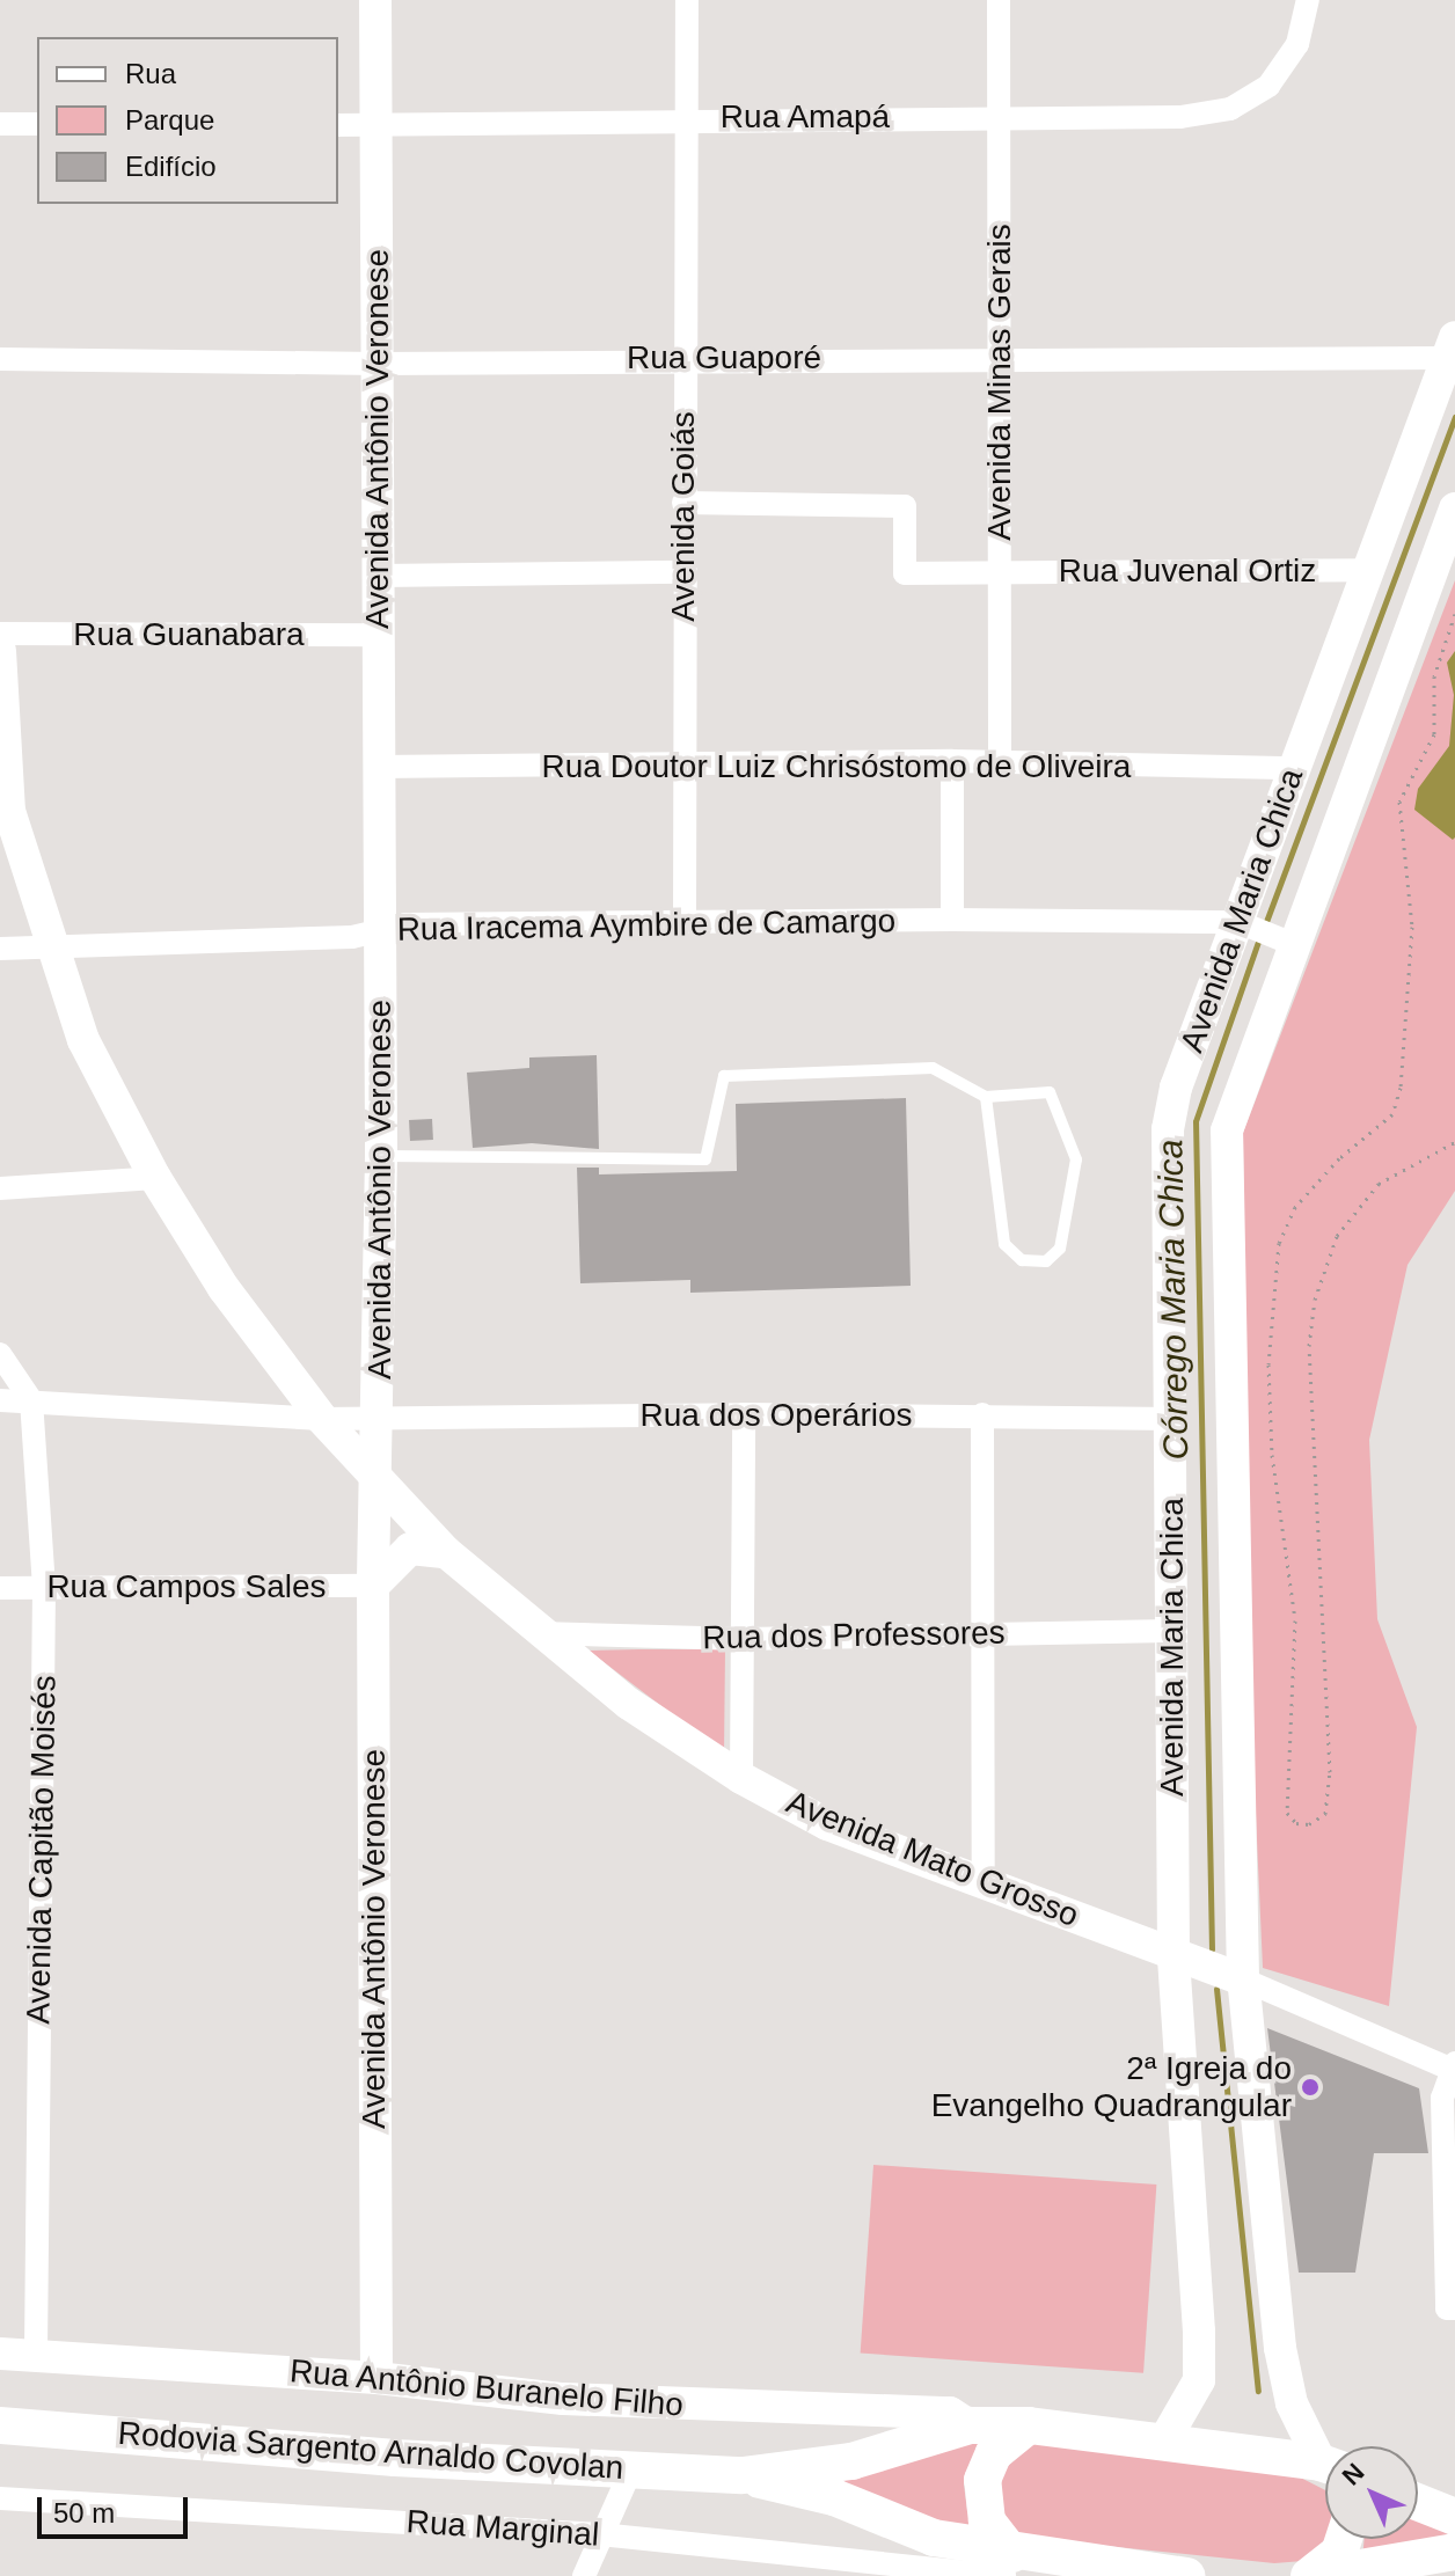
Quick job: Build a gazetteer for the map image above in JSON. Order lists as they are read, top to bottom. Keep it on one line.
{"streets":{"main road":["Rodovia Sargento Arnaldo Covolan"],"street":["Rua Amapá","Rua Guaporé","Avenida Minas Gerais","Avenida Antônio Veronese","Avenida Goiás","Rua Juvenal Ortiz","Rua Guanabara","Rua Doutor Luiz Chrisóstomo de Oliveira","Avenida Maria Chica","Rua Iracema Aymbire de Camargo","Rua dos Operários","Rua Campos Sales","Rua dos Professores","Avenida Capitão Moisés","Avenida Mato Grosso","Rua Antônio Buranelo Filho","Rua Marginal"]},"crossings":[["Rua Amapá","Avenida Minas Gerais"],["Rua Amapá","Avenida Antônio Veronese"],["Rua Amapá","Avenida Goiás"],["Rua Guaporé","Avenida Minas Gerais"],["Rua Guaporé","Avenida Antônio Veronese"],["Rua Guaporé","Avenida Goiás"],["Rua Guaporé","Avenida Maria Chica"],["Avenida Minas Gerais","Rua Juvenal Ortiz"],["Avenida Minas Gerais","Rua Doutor Luiz Chrisóstomo de Oliveira"],["Avenida Antônio Veronese","Rua Guanabara"],["Avenida Antônio Veronese","Rua Doutor Luiz Chrisóstomo de Oliveira"],["Avenida Antônio Veronese","Rua Iracema Aymbire de Camargo"],["Avenida Antônio Veronese","Rua dos Operários"],["Avenida Antônio Veronese","Rua Campos Sales"],["Avenida Antônio Veronese","Avenida Mato Grosso"],["Avenida Antônio Veronese","Rua Antônio Buranelo Filho"],["Avenida Goiás","Rua Juvenal Ortiz"],["Avenida Goiás","Rua Doutor Luiz Chrisóstomo de Oliveira"],["Avenida Goiás","Rua Iracema Aymbire de Camargo"],["Rua Juvenal Ortiz","Avenida Maria Chica"],["Rua Doutor Luiz Chrisóstomo de Oliveira","Avenida Maria Chica"],["Avenida Maria Chica","Rua Iracema Aymbire de Camargo"],["Avenida Maria Chica","Rua dos Operários"],["Avenida Maria Chica","Rua dos Professores"],["Avenida Maria Chica","Avenida Mato Grosso"],["Avenida Maria Chica","Rodovia Sargento Arnaldo Covolan"],["Rua Iracema Aymbire de Camargo","Avenida Mato Grosso"],["Rua dos Operários","Avenida Capitão Moisés"],["Rua dos Operários","Avenida Mato Grosso"],["Rua Campos Sales","Avenida Capitão Moisés"],["Rua dos Professores","Avenida Mato Grosso"],["Avenida Capitão Moisés","Rua Antônio Buranelo Filho"],["Rua Antônio Buranelo Filho","Rodovia Sargento Arnaldo Covolan"],["Rodovia Sargento Arnaldo Covolan","Rua Marginal"]],"water":["Córrego Maria Chica"],"places":["2ª Igreja do Evangelho Quadrangular"],"legend":["Rua","Parque","Edifício"],"scale_bar":"50 m","north":"top left"}
